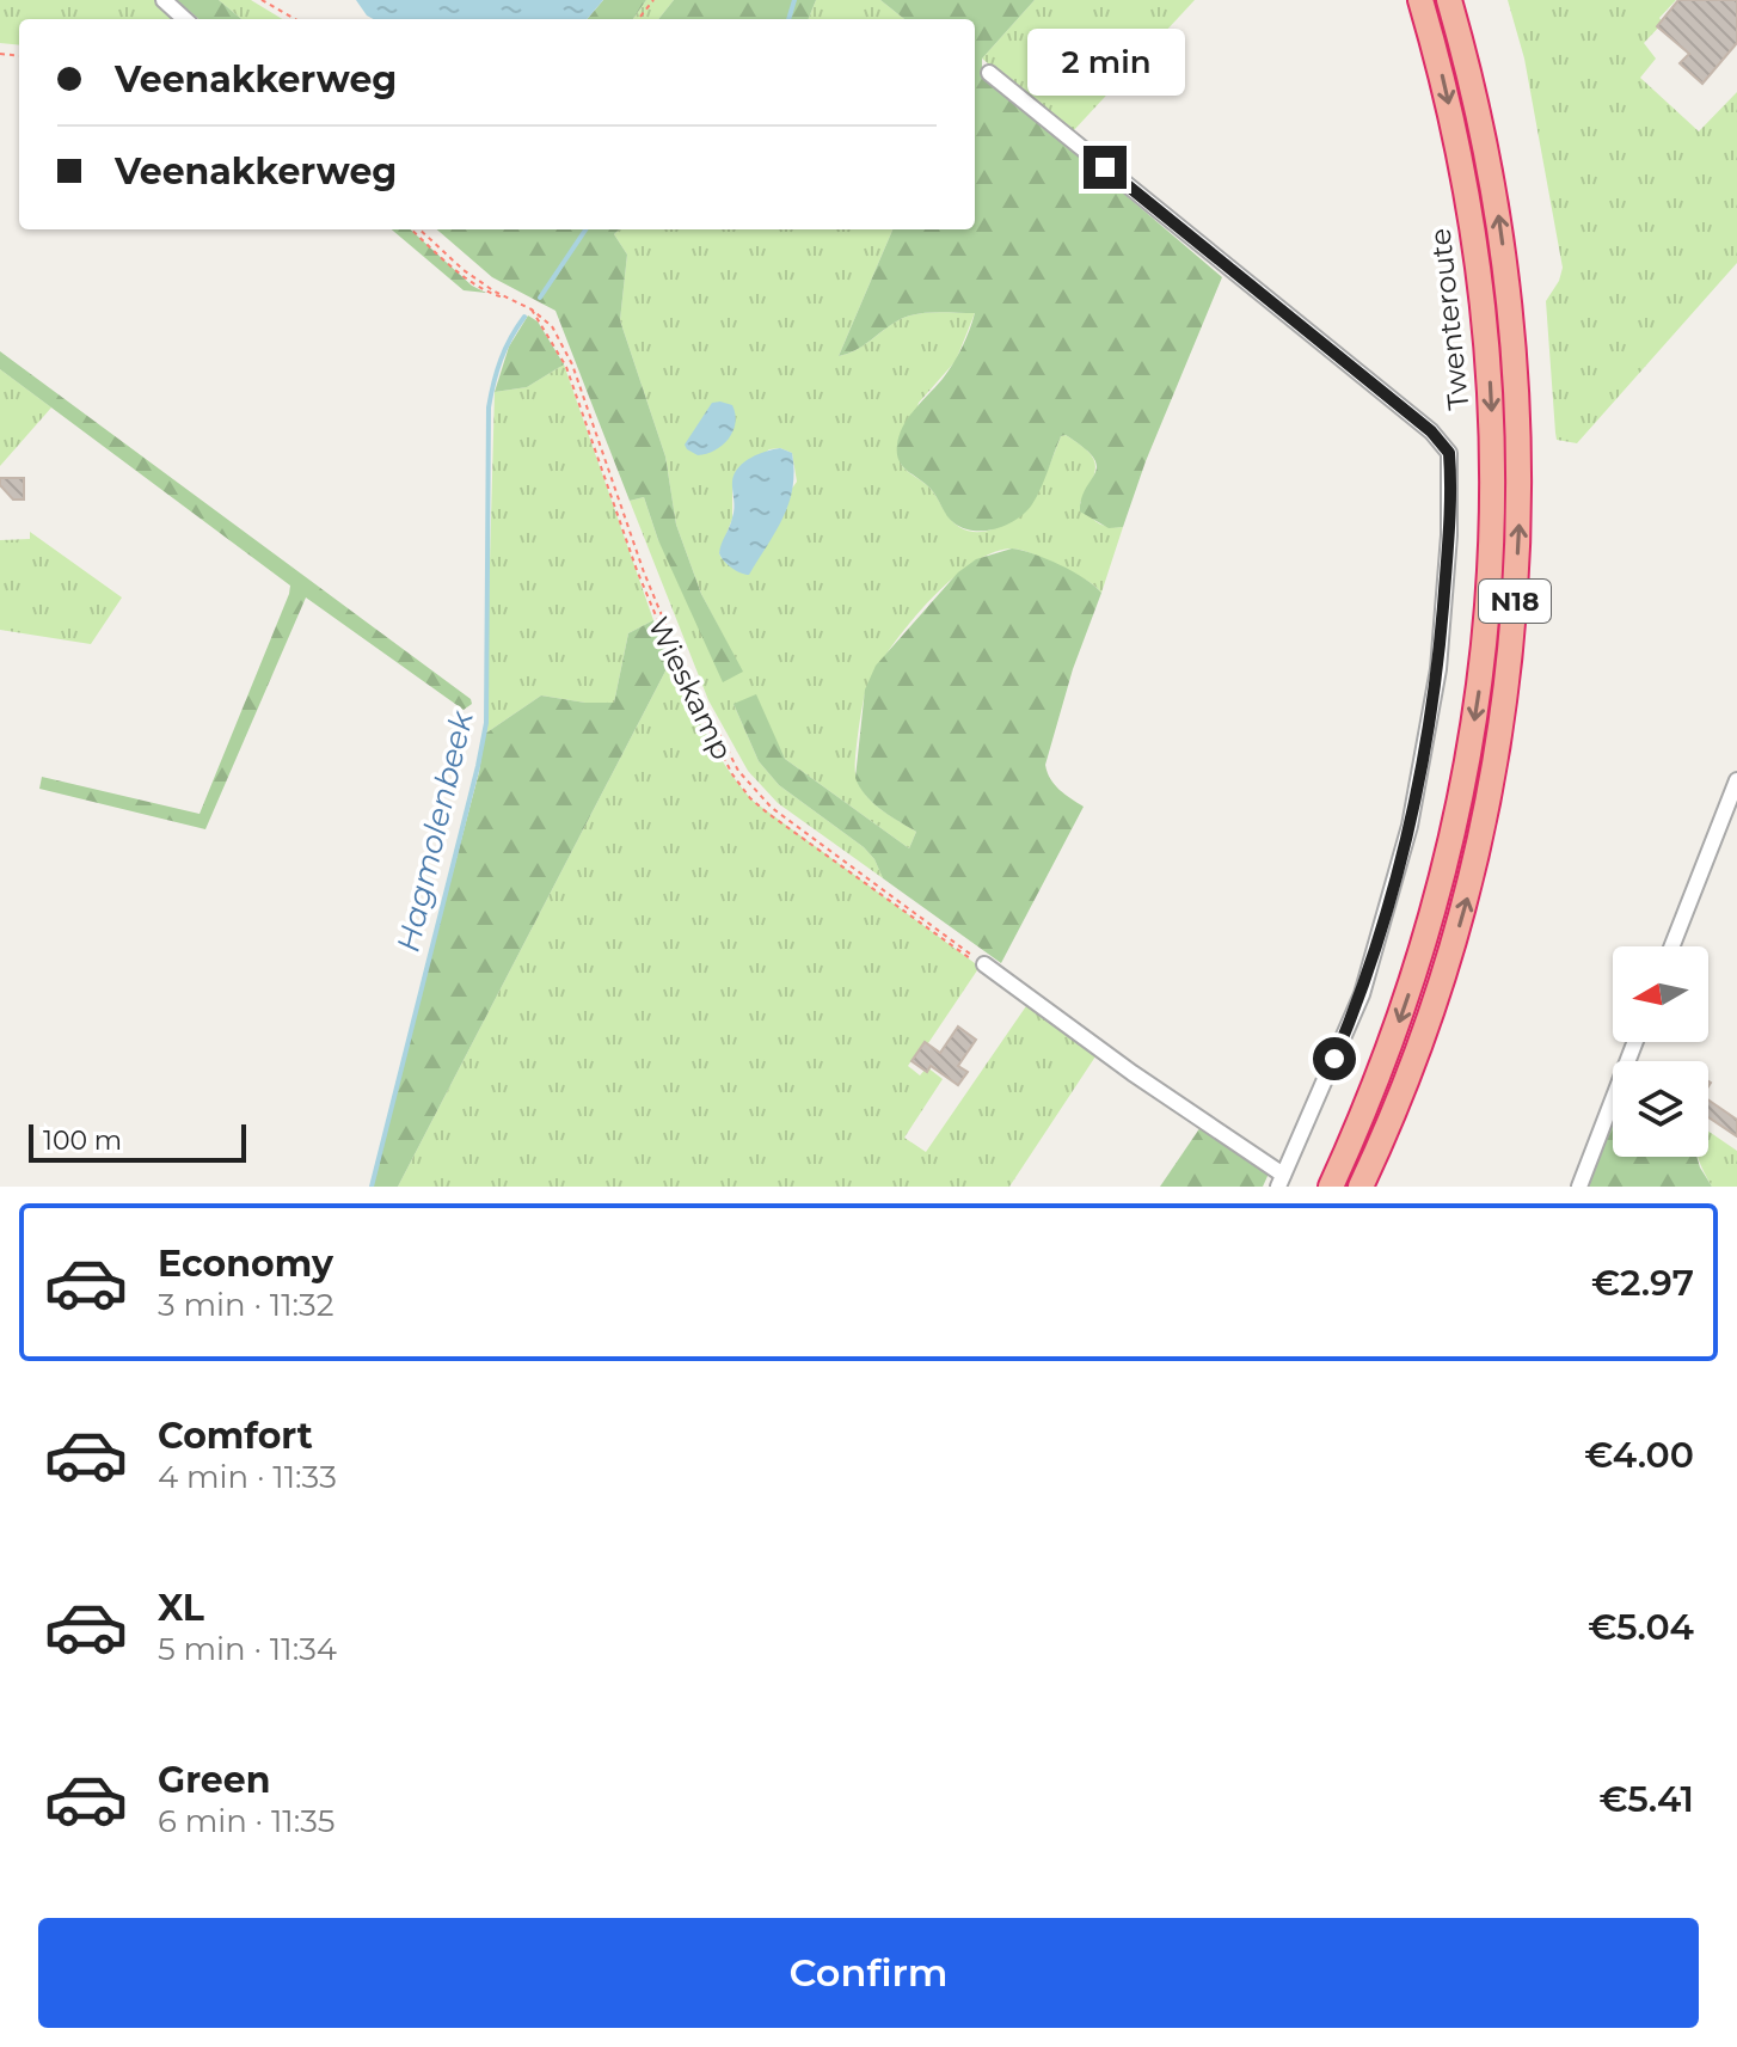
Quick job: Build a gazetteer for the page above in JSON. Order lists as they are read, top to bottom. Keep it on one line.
{"streets":{"highway":["Twenteroute","N18"],"path":["Wieskamp"]},"water":["Hagmolenbeek"],"scale_bar":"100 m","north":"left","page":{"banner":["Veenakkerweg","Veenakkerweg"],"bubble":"2 min","scale":"100 m","list":[{"name":"Economy","note":"3 min · 11:32","value":"€2.97"},{"name":"Comfort","note":"4 min · 11:33","value":"€4.00"},{"name":"XL","note":"5 min · 11:34","value":"€5.04"},{"name":"Green","note":"6 min · 11:35","value":"€5.41"}],"buttons":"Confirm"}}
